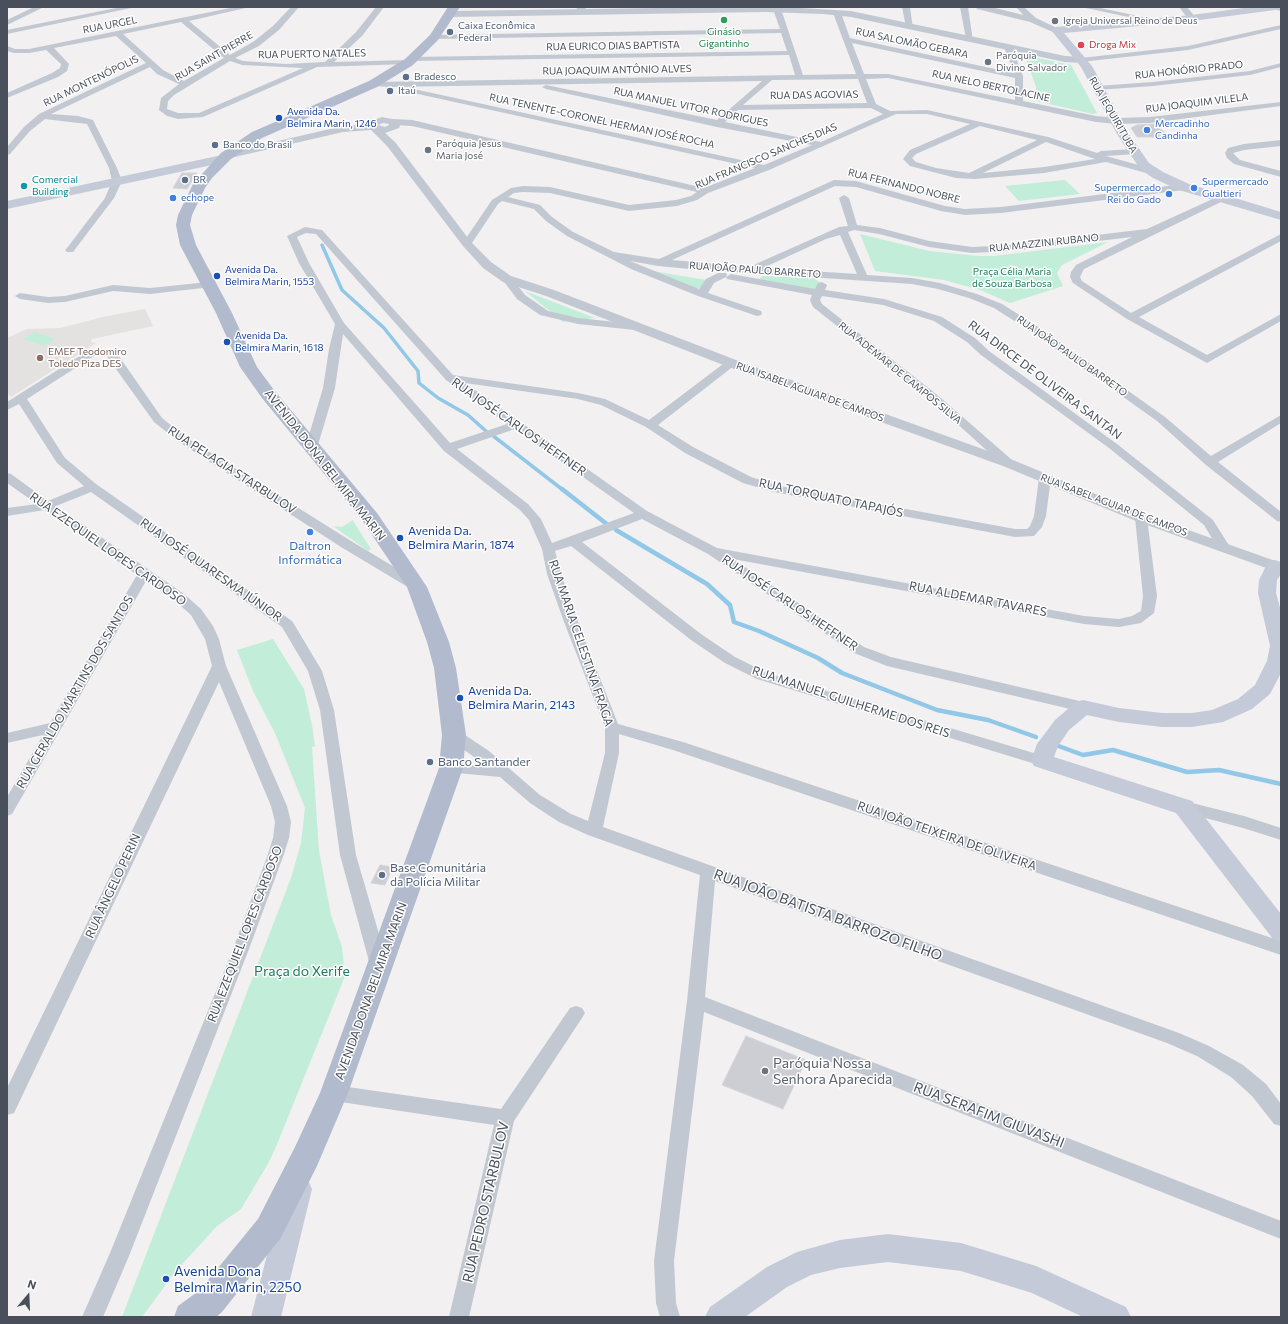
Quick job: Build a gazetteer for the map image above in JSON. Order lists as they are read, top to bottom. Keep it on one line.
{"streets":{"main road":["RUA JEQUIRITUBA","RUA JOSÉ CARLOS HEFFNER","AVENIDA DONA BELMIRA MARIN","RUA MANUEL GUILHERME DOS REIS"],"street":["RUA URGEL","RUA SALOMÃO GEBARA","RUA EURICO DIAS BAPTISTA","RUA PUERTO NATALES","RUA SAINT PIERRE","RUA JOAQUIM ANTÔNIO ALVES","RUA HONÓRIO PRADO","RUA MONTENÓPOLIS","RUA NELO BERTOLACINE","RUA DAS AGOVIAS","RUA JOAQUIM VILELA","RUA MANUEL VITOR RODRIGUES","RUA TENENTE-CORONEL HERMAN JOSÉ ROCHA","RUA FRANCISCO SANCHES DIAS","RUA FERNANDO NOBRE","RUA MAZZINI RUBANO","RUA JOÃO PAULO BARRETO","RUA ADEMAR DE CAMPOS SILVA","RUA DIRCE DE OLIVEIRA SANTAN","RUA ISABEL AGUIAR DE CAMPOS","RUA PELAGIA STARBULOV","RUA TORQUATO TAPAJÓS","RUA EZEQUIEL LOPES CARDOSO","RUA JOSÉ QUARESMA JÚNIOR","RUA ALDEMAR TAVARES","RUA MARIA CELESTINA FRAGA","RUA GERALDO MARTINS DOS SANTOS","RUA JOÃO TEIXEIRA DE OLIVEIRA","RUA ÂNGELO PERIN","RUA JOÃO BATISTA BARROZO FILHO","RUA SERAFIM GIUVASHI","RUA PEDRO STARBULOV"]},"crossings":[["RUA URGEL","RUA PUERTO NATALES"],["RUA EURICO DIAS BAPTISTA","RUA PUERTO NATALES"],["RUA EURICO DIAS BAPTISTA","AVENIDA DONA BELMIRA MARIN"],["RUA PUERTO NATALES","RUA SAINT PIERRE"],["RUA PUERTO NATALES","AVENIDA DONA BELMIRA MARIN"],["RUA JOAQUIM ANTÔNIO ALVES","RUA NELO BERTOLACINE"],["RUA JOAQUIM ANTÔNIO ALVES","RUA MANUEL VITOR RODRIGUES"],["RUA HONÓRIO PRADO","RUA JEQUIRITUBA"],["RUA NELO BERTOLACINE","RUA JOAQUIM VILELA"],["RUA NELO BERTOLACINE","RUA JEQUIRITUBA"],["RUA DAS AGOVIAS","RUA FRANCISCO SANCHES DIAS"],["RUA JOAQUIM VILELA","RUA JEQUIRITUBA"],["RUA MANUEL VITOR RODRIGUES","RUA FRANCISCO SANCHES DIAS"],["RUA JEQUIRITUBA","RUA FRANCISCO SANCHES DIAS"],["RUA JEQUIRITUBA","RUA FERNANDO NOBRE"],["RUA TENENTE-CORONEL HERMAN JOSÉ ROCHA","RUA FRANCISCO SANCHES DIAS"],["RUA FRANCISCO SANCHES DIAS","RUA ISABEL AGUIAR DE CAMPOS"],["RUA FERNANDO NOBRE","RUA JOÃO PAULO BARRETO"],["RUA MAZZINI RUBANO","RUA JOÃO PAULO BARRETO"],["RUA JOÃO PAULO BARRETO","RUA ADEMAR DE CAMPOS SILVA"],["RUA JOÃO PAULO BARRETO","RUA DIRCE DE OLIVEIRA SANTAN"],["RUA ADEMAR DE CAMPOS SILVA","RUA DIRCE DE OLIVEIRA SANTAN"],["RUA ADEMAR DE CAMPOS SILVA","RUA ISABEL AGUIAR DE CAMPOS"],["RUA DIRCE DE OLIVEIRA SANTAN","RUA ISABEL AGUIAR DE CAMPOS"],["RUA ISABEL AGUIAR DE CAMPOS","RUA JOSÉ CARLOS HEFFNER"],["RUA ISABEL AGUIAR DE CAMPOS","RUA TORQUATO TAPAJÓS"],["RUA ISABEL AGUIAR DE CAMPOS","RUA ALDEMAR TAVARES"],["RUA JOSÉ CARLOS HEFFNER","RUA TORQUATO TAPAJÓS"],["RUA JOSÉ CARLOS HEFFNER","RUA ALDEMAR TAVARES"],["AVENIDA DONA BELMIRA MARIN","RUA PELAGIA STARBULOV"],["AVENIDA DONA BELMIRA MARIN","RUA JOSÉ QUARESMA JÚNIOR"],["RUA PELAGIA STARBULOV","RUA JOSÉ QUARESMA JÚNIOR"],["RUA EZEQUIEL LOPES CARDOSO","RUA GERALDO MARTINS DOS SANTOS"],["RUA EZEQUIEL LOPES CARDOSO","RUA ÂNGELO PERIN"],["RUA MARIA CELESTINA FRAGA","RUA JOÃO TEIXEIRA DE OLIVEIRA"],["RUA JOÃO BATISTA BARROZO FILHO","RUA SERAFIM GIUVASHI"]],"parks":["Praça Célia Maria de Souza Barbosa","Praça do Xerife"],"places":["Ginásio Gigantinho","Igreja Universal Reino de Deus","Caixa Econômica Federal","Droga Mix","Paróquia Divino Salvador","Bradesco","Itaú","Avenida Da. Belmira Marin, 1246","Mercadinho Candinha","Banco do Brasil","Paróquia Jesus Maria José","BR","Comercial Building","Supermercado Gualtieri","Supermercado Rei do Gado","echope","Avenida Da. Belmira Marin, 1553","Avenida Da. Belmira Marin, 1618","EMEF Teodomiro Toledo Piza DES","Daltron Informática","Avenida Da. Belmira Marin, 1874","Avenida Da. Belmira Marin, 2143","Banco Santander","Base Comunitária da Polícia Militar","Paróquia Nossa Senhora Aparecida","Avenida Dona Belmira Marin, 2250"],"north":"top"}
